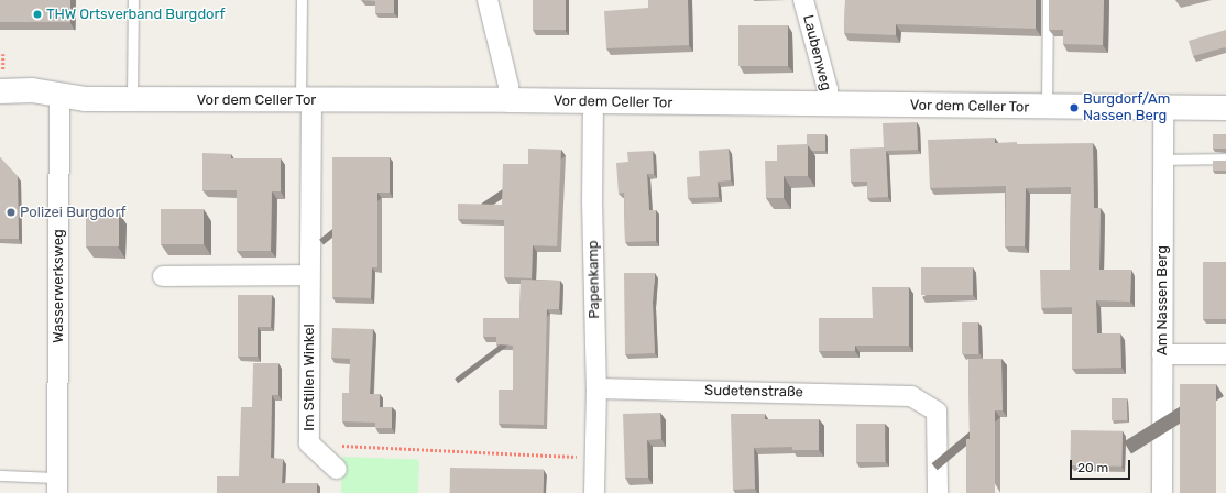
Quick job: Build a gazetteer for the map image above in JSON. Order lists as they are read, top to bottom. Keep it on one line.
{"streets":{"street":["Laubenweg","Vor dem Celler Tor","Papenkamp","Wasserwerksweg","Am Nassen Berg","Im Stillen Winkel","Sudetenstraße"]},"crossings":[["Laubenweg","Vor dem Celler Tor"],["Vor dem Celler Tor","Papenkamp"],["Vor dem Celler Tor","Wasserwerksweg"],["Vor dem Celler Tor","Am Nassen Berg"],["Vor dem Celler Tor","Im Stillen Winkel"],["Papenkamp","Sudetenstraße"]],"places":["THW Ortsverband Burgdorf","Burgdorf/Am Nassen Berg","Polizei Burgdorf"],"scale_bar":"20 m"}
